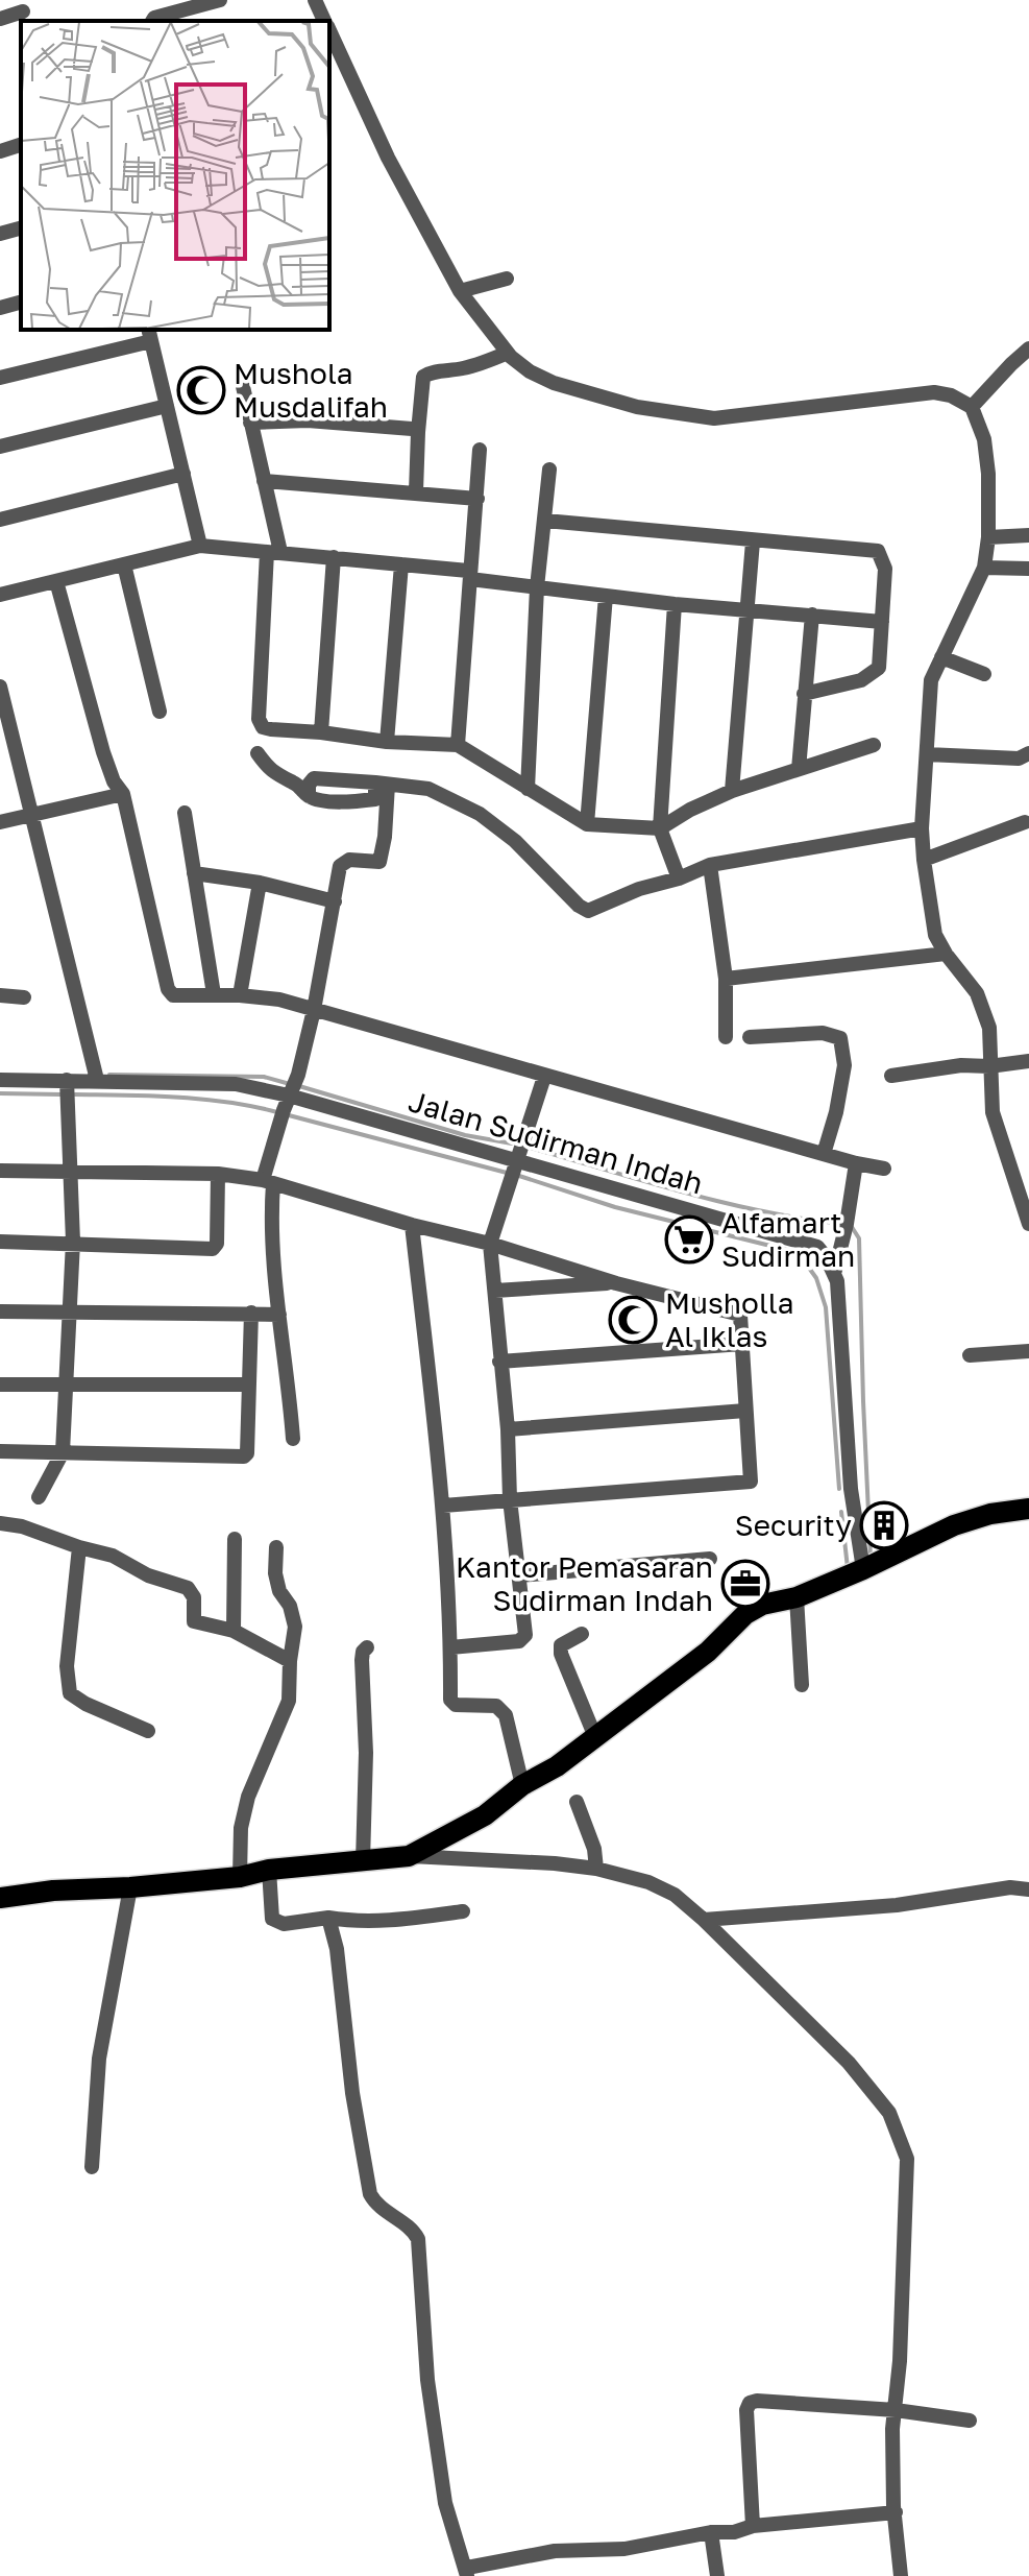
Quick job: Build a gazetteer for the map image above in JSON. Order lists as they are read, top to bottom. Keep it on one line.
{"streets":{"street":["Jalan Sudirman Indah"]},"places":{"mosque":["Mushola Musdalifah","Musholla Al Iklas"],"supermarket":["Alfamart Sudirman"],"building":["Security"],"office":["Kantor Pemasaran Sudirman Indah"]}}
